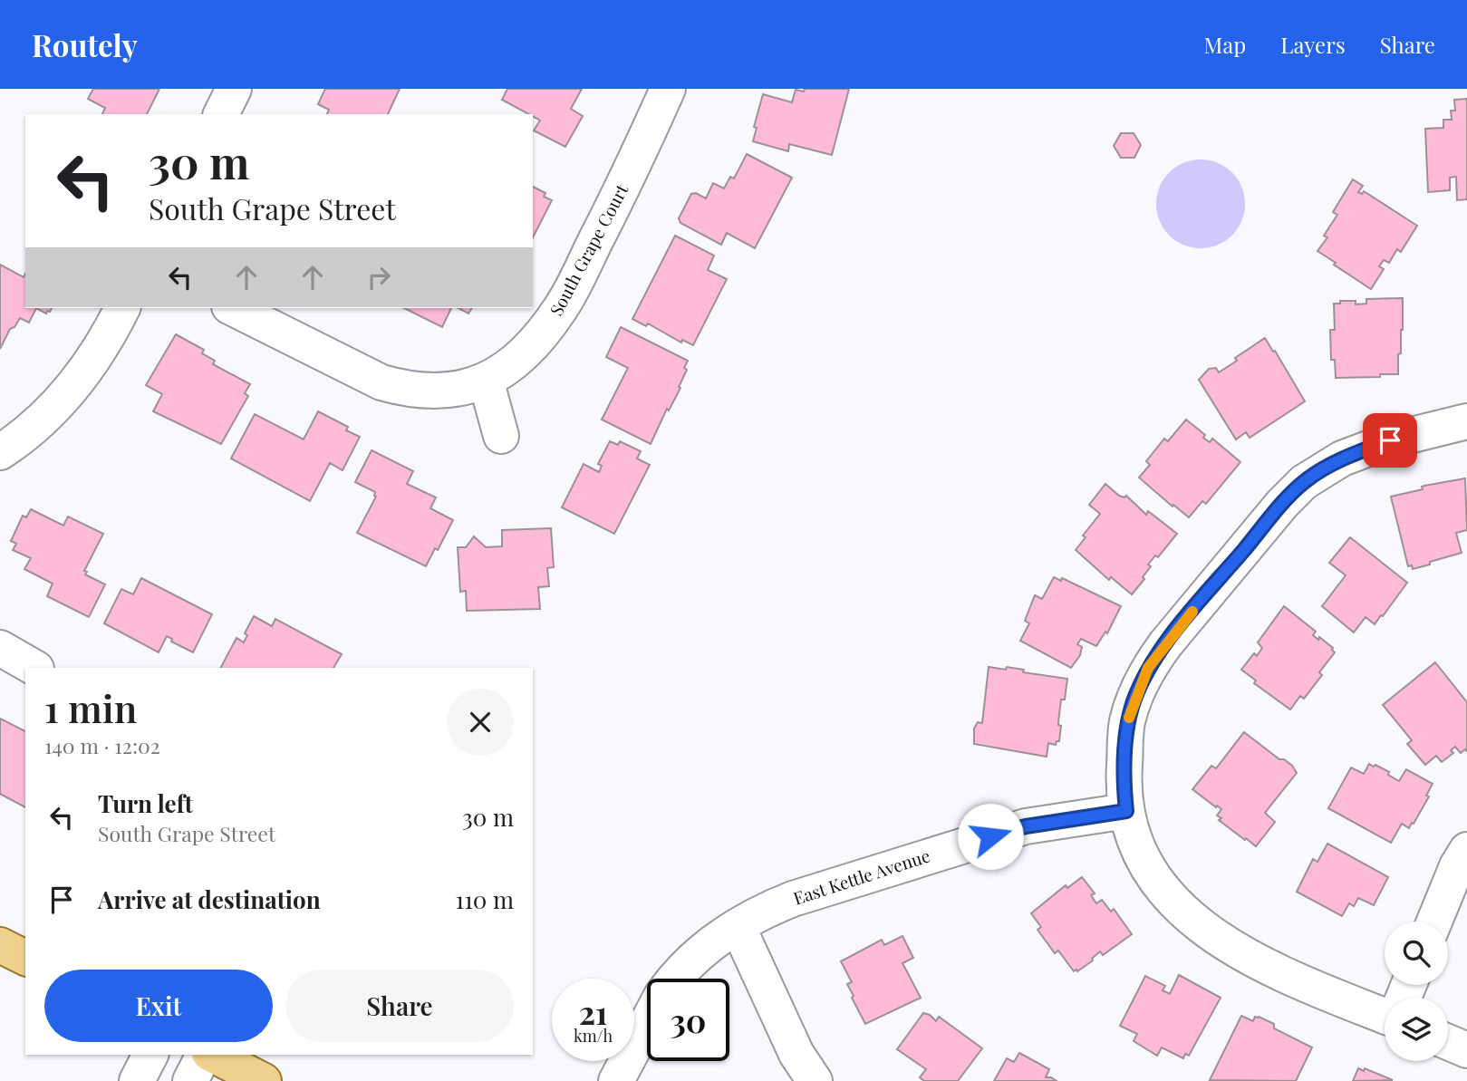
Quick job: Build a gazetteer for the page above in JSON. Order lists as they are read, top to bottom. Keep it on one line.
{"streets":{"street":["South Grape Court","East Kettle Avenue"]},"page":{"header":"Routely","nav":["Map","Layers","Share"],"turn":["30 m","South Grape Street"],"heading":["1 min","140 m · 12:02"],"list":[{"name":"Turn left","note":"South Grape Street","value":"30 m"},{"name":"Arrive at destination","value":"110 m"}],"buttons":["Exit","Share"],"speed":"21 km/h","limit":"30"}}
